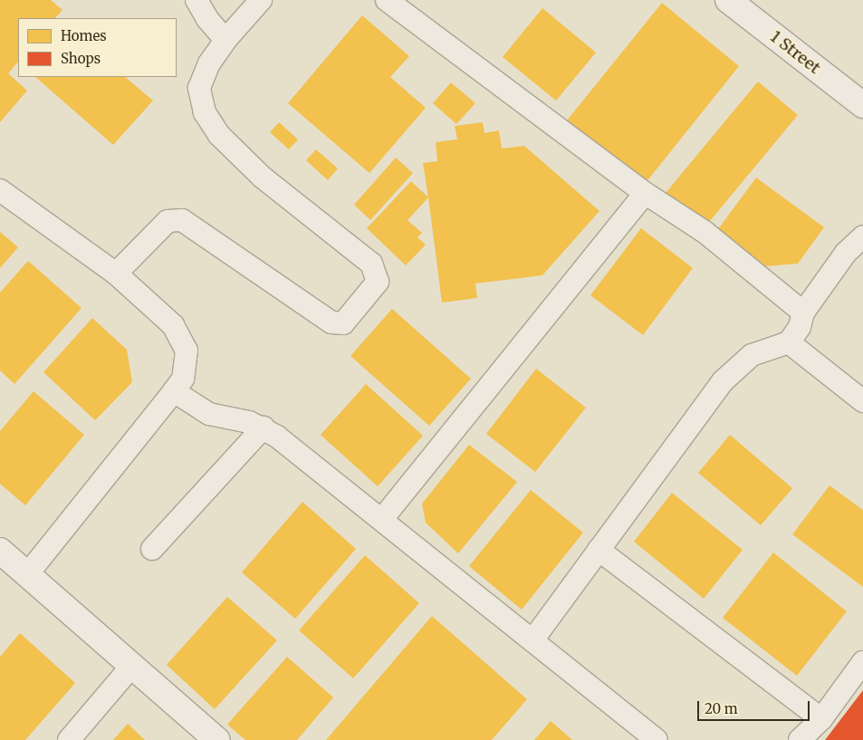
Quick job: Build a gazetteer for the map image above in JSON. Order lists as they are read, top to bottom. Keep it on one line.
{"streets":{"street":["1 Street"]},"legend":["Homes","Shops"],"scale_bar":"20 m"}
